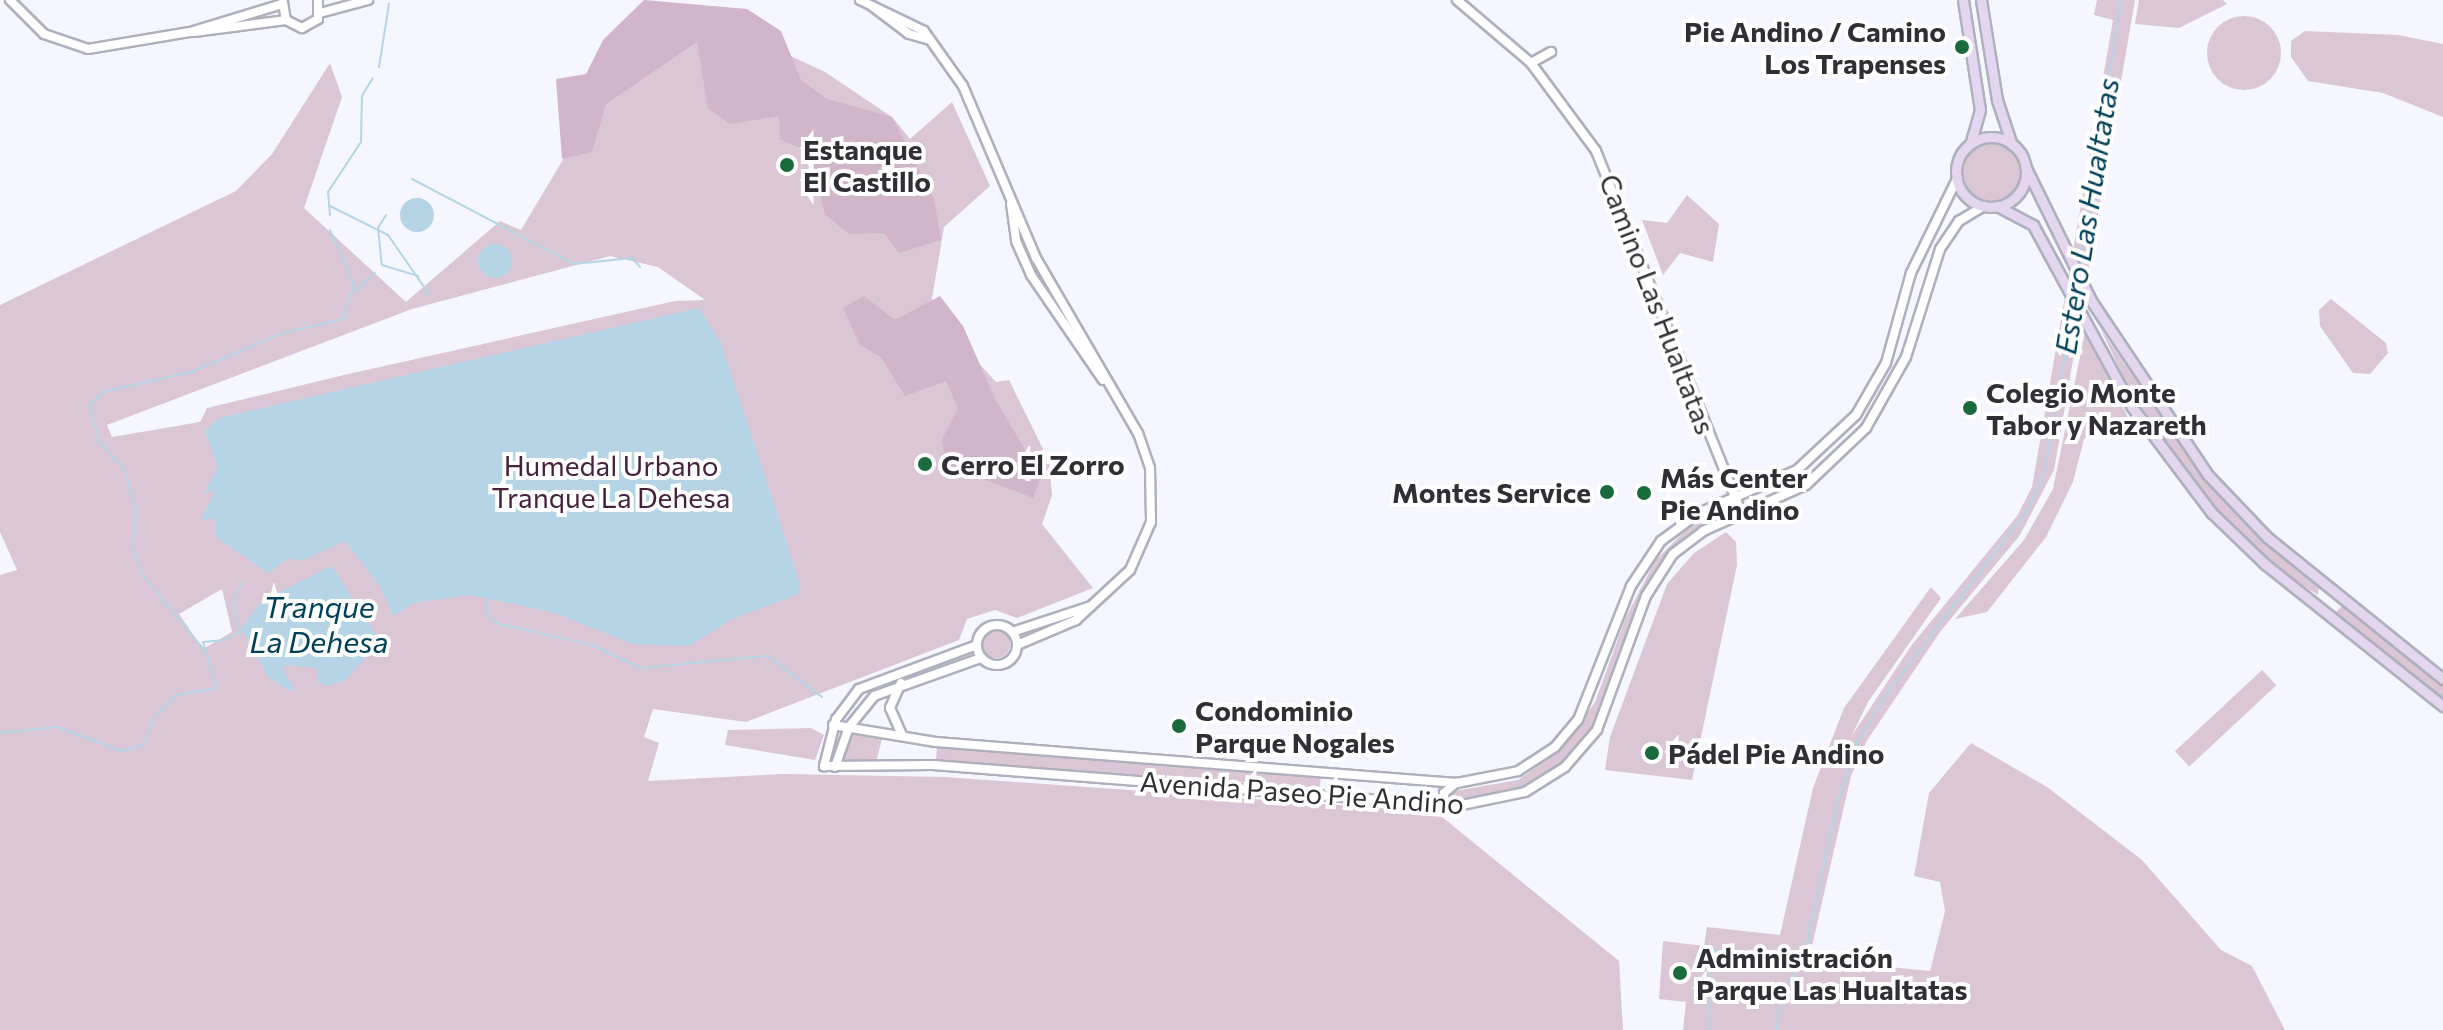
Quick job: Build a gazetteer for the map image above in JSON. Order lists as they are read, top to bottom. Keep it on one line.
{"streets":{"street":["Camino Las Hualtatas","Avenida Paseo Pie Andino"]},"crossings":[["Camino Las Hualtatas","Avenida Paseo Pie Andino"]],"water":["Estero Las Hualtatas","Tranque La Dehesa"],"parks":["Humedal Urbano Tranque La Dehesa"],"places":["Pie Andino / Camino Los Trapenses","Estanque El Castillo","Colegio Monte Tabor y Nazareth","Cerro El Zorro","Montes Service","Más Center Pie Andino","Condominio Parque Nogales","Pádel Pie Andino","Administración Parque Las Hualtatas"]}
